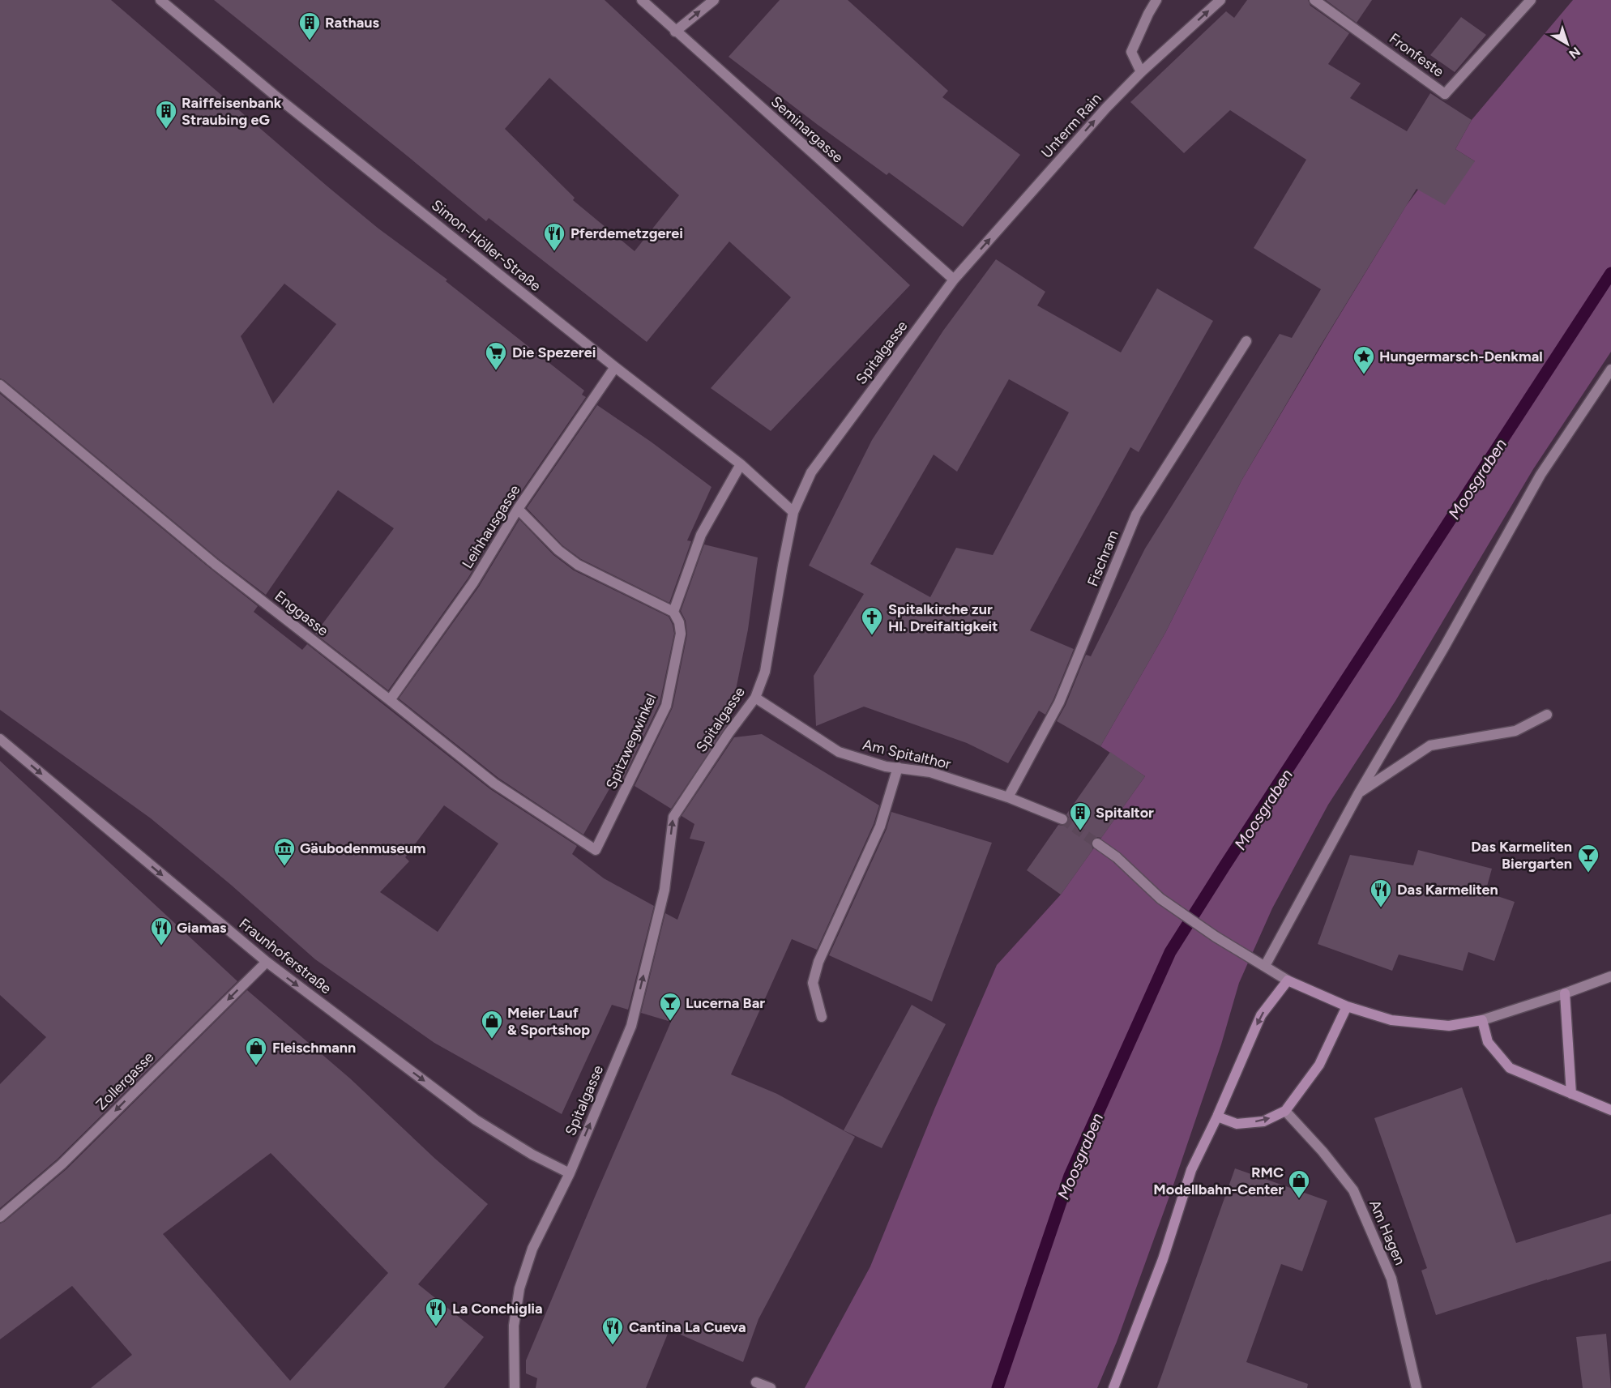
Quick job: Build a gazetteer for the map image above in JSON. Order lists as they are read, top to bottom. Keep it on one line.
{"streets":{"street":["Fronfeste","Unterm Rain","Seminargasse","Simon-Höller-Straße","Spitalgasse","Leihhausgasse","Fischram","Enggasse","Spitzwegwinkel","Am Spitalthor","Fraunhoferstraße","Zollergasse","Am Hagen"]},"crossings":[["Unterm Rain","Seminargasse"],["Unterm Rain","Spitalgasse"],["Seminargasse","Spitalgasse"],["Simon-Höller-Straße","Spitalgasse"],["Simon-Höller-Straße","Leihhausgasse"],["Spitalgasse","Am Spitalthor"],["Spitalgasse","Fraunhoferstraße"],["Leihhausgasse","Enggasse"],["Fischram","Am Spitalthor"],["Enggasse","Spitzwegwinkel"],["Fraunhoferstraße","Zollergasse"]],"one_way":["Unterm Rain","Spitalgasse","Fraunhoferstraße","Zollergasse"],"water":["Moosgraben"],"places":{"building":["Rathaus","Raiffeisenbank Straubing eG","Spitaltor"],"restaurant":["Pferdemetzgerei","Das Karmeliten","Giamas","La Conchiglia","Cantina La Cueva"],"supermarket":["Die Spezerei"],"place":["Hungermarsch-Denkmal"],"church":["Spitalkirche zur Hl. Dreifaltigkeit"],"museum":["Gäubodenmuseum"],"bar":["Das Karmeliten Biergarten","Lucerna Bar"],"shop":["Meier Lauf & Sportshop","Fleischmann","RMC Modellbahn-Center"]},"north":"bottom right"}
